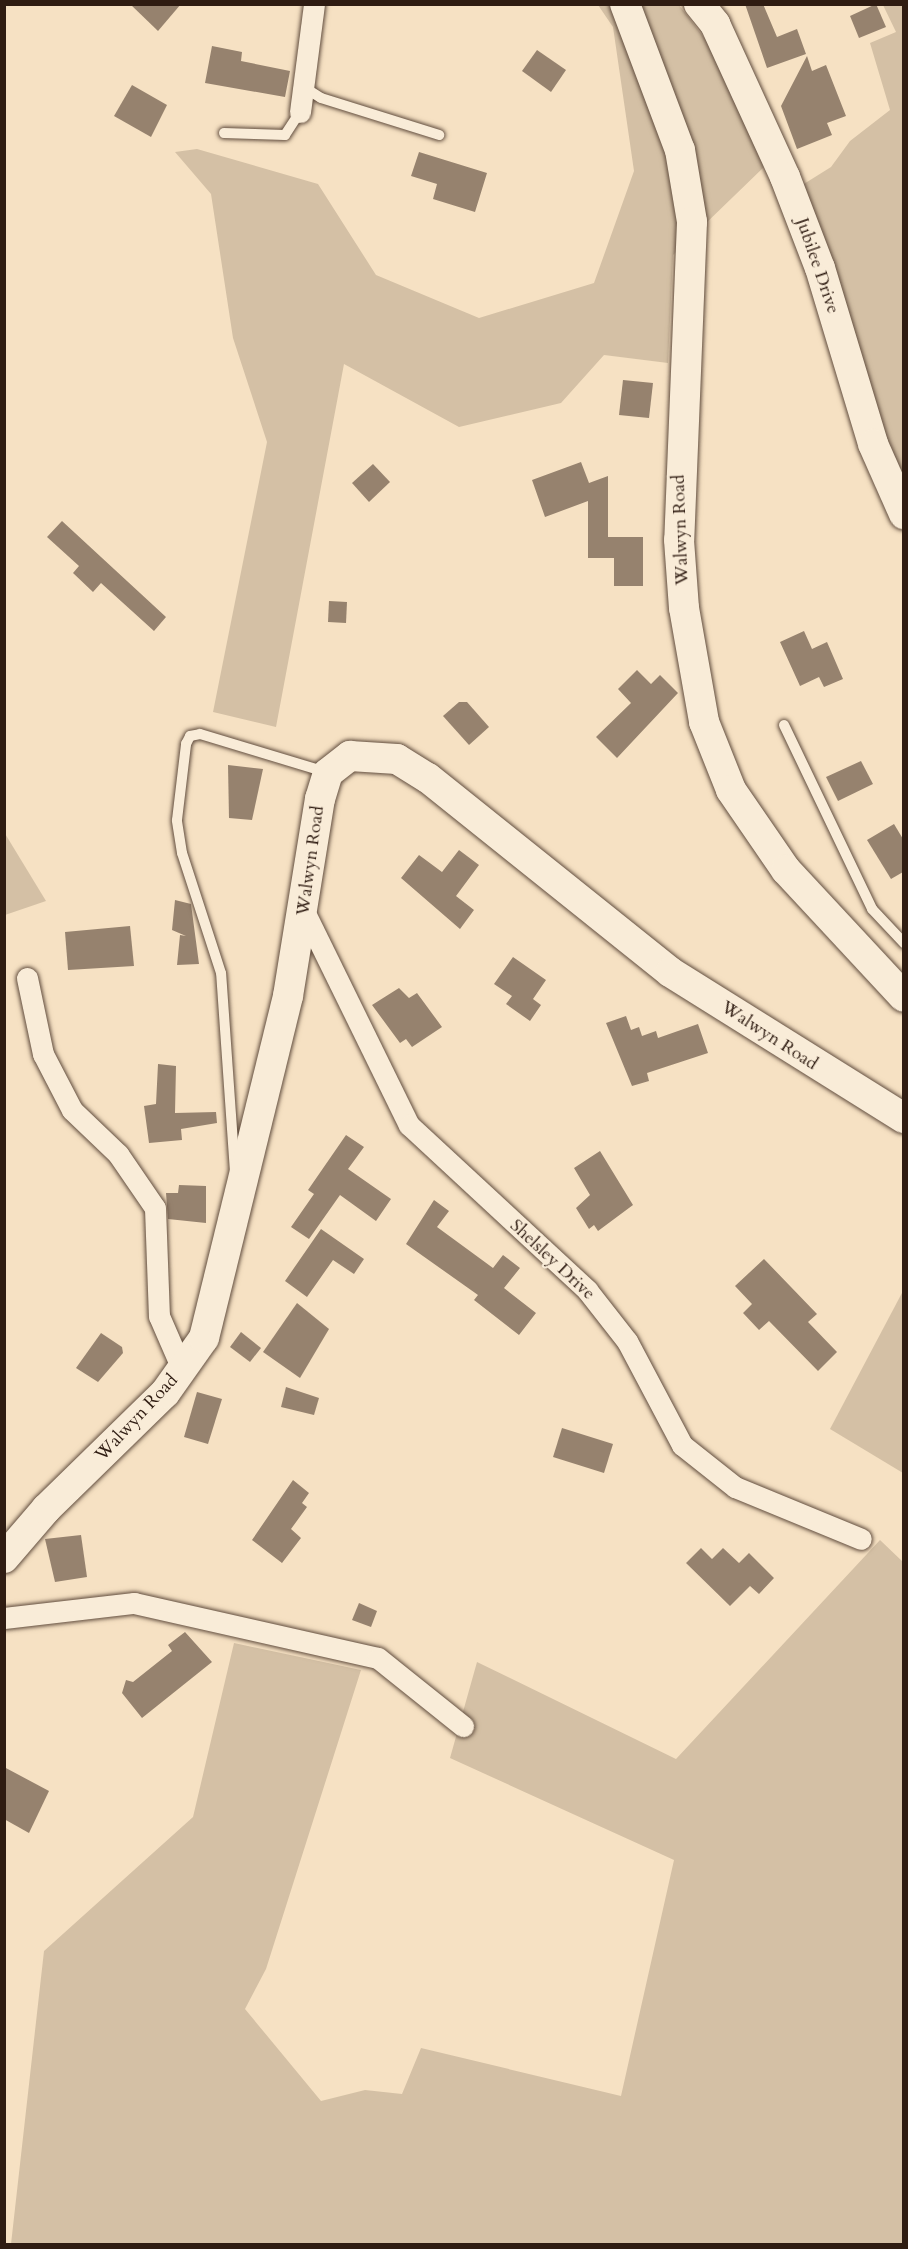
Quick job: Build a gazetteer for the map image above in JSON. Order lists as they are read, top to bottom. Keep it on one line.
{"streets":{"main road":["Jubilee Drive","Walwyn Road"],"street":["Shelsley Drive"]},"crossings":[["Walwyn Road","Shelsley Drive"]]}
